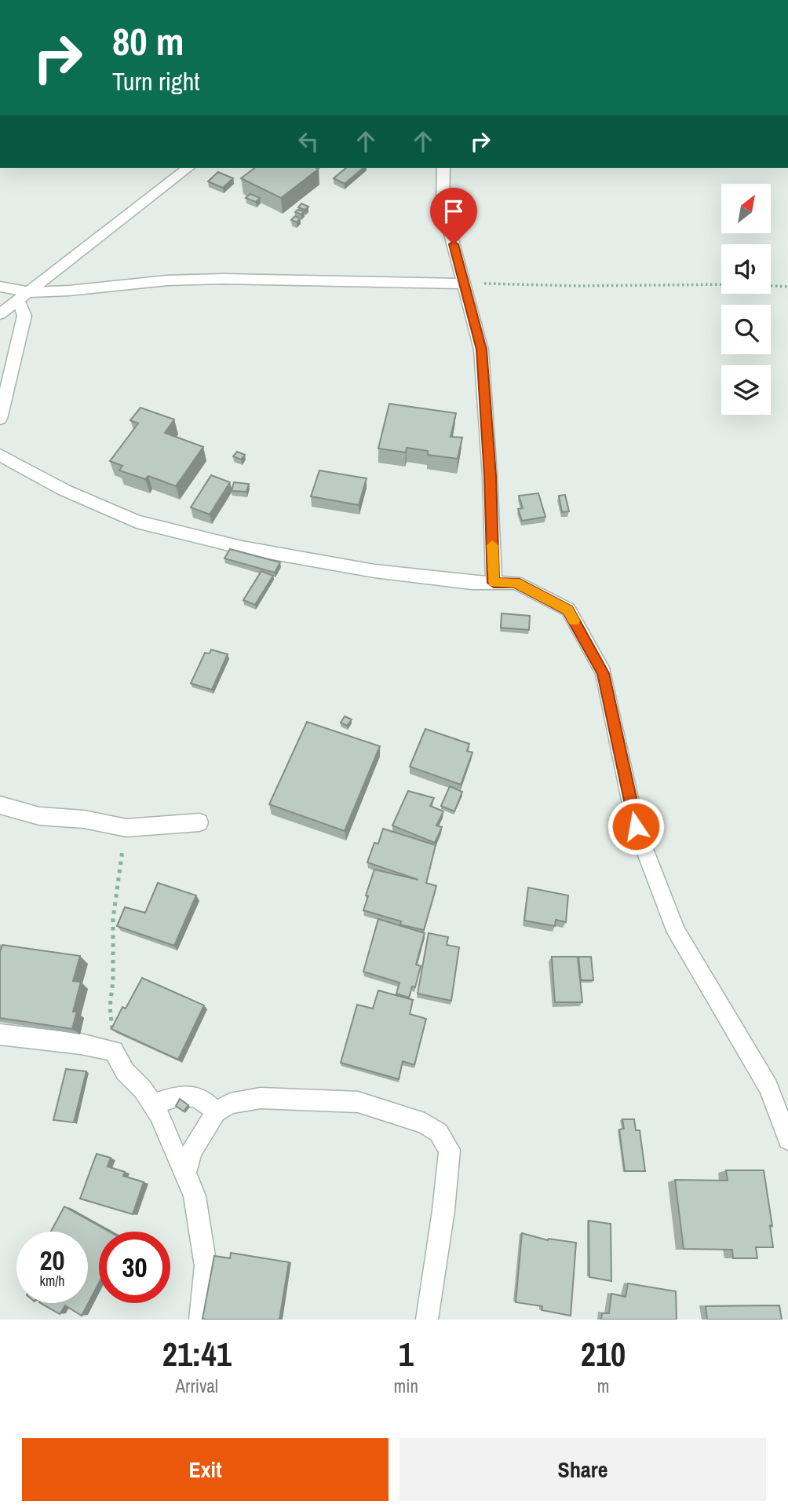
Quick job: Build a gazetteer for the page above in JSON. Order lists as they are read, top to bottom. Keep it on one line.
{"north":"top right","page":{"turn":["80 m","Turn right"],"speed":"20 km/h","limit":"30","eta":["21:41","Arrival","1","min","210","m"],"buttons":["Exit","Share"]}}
